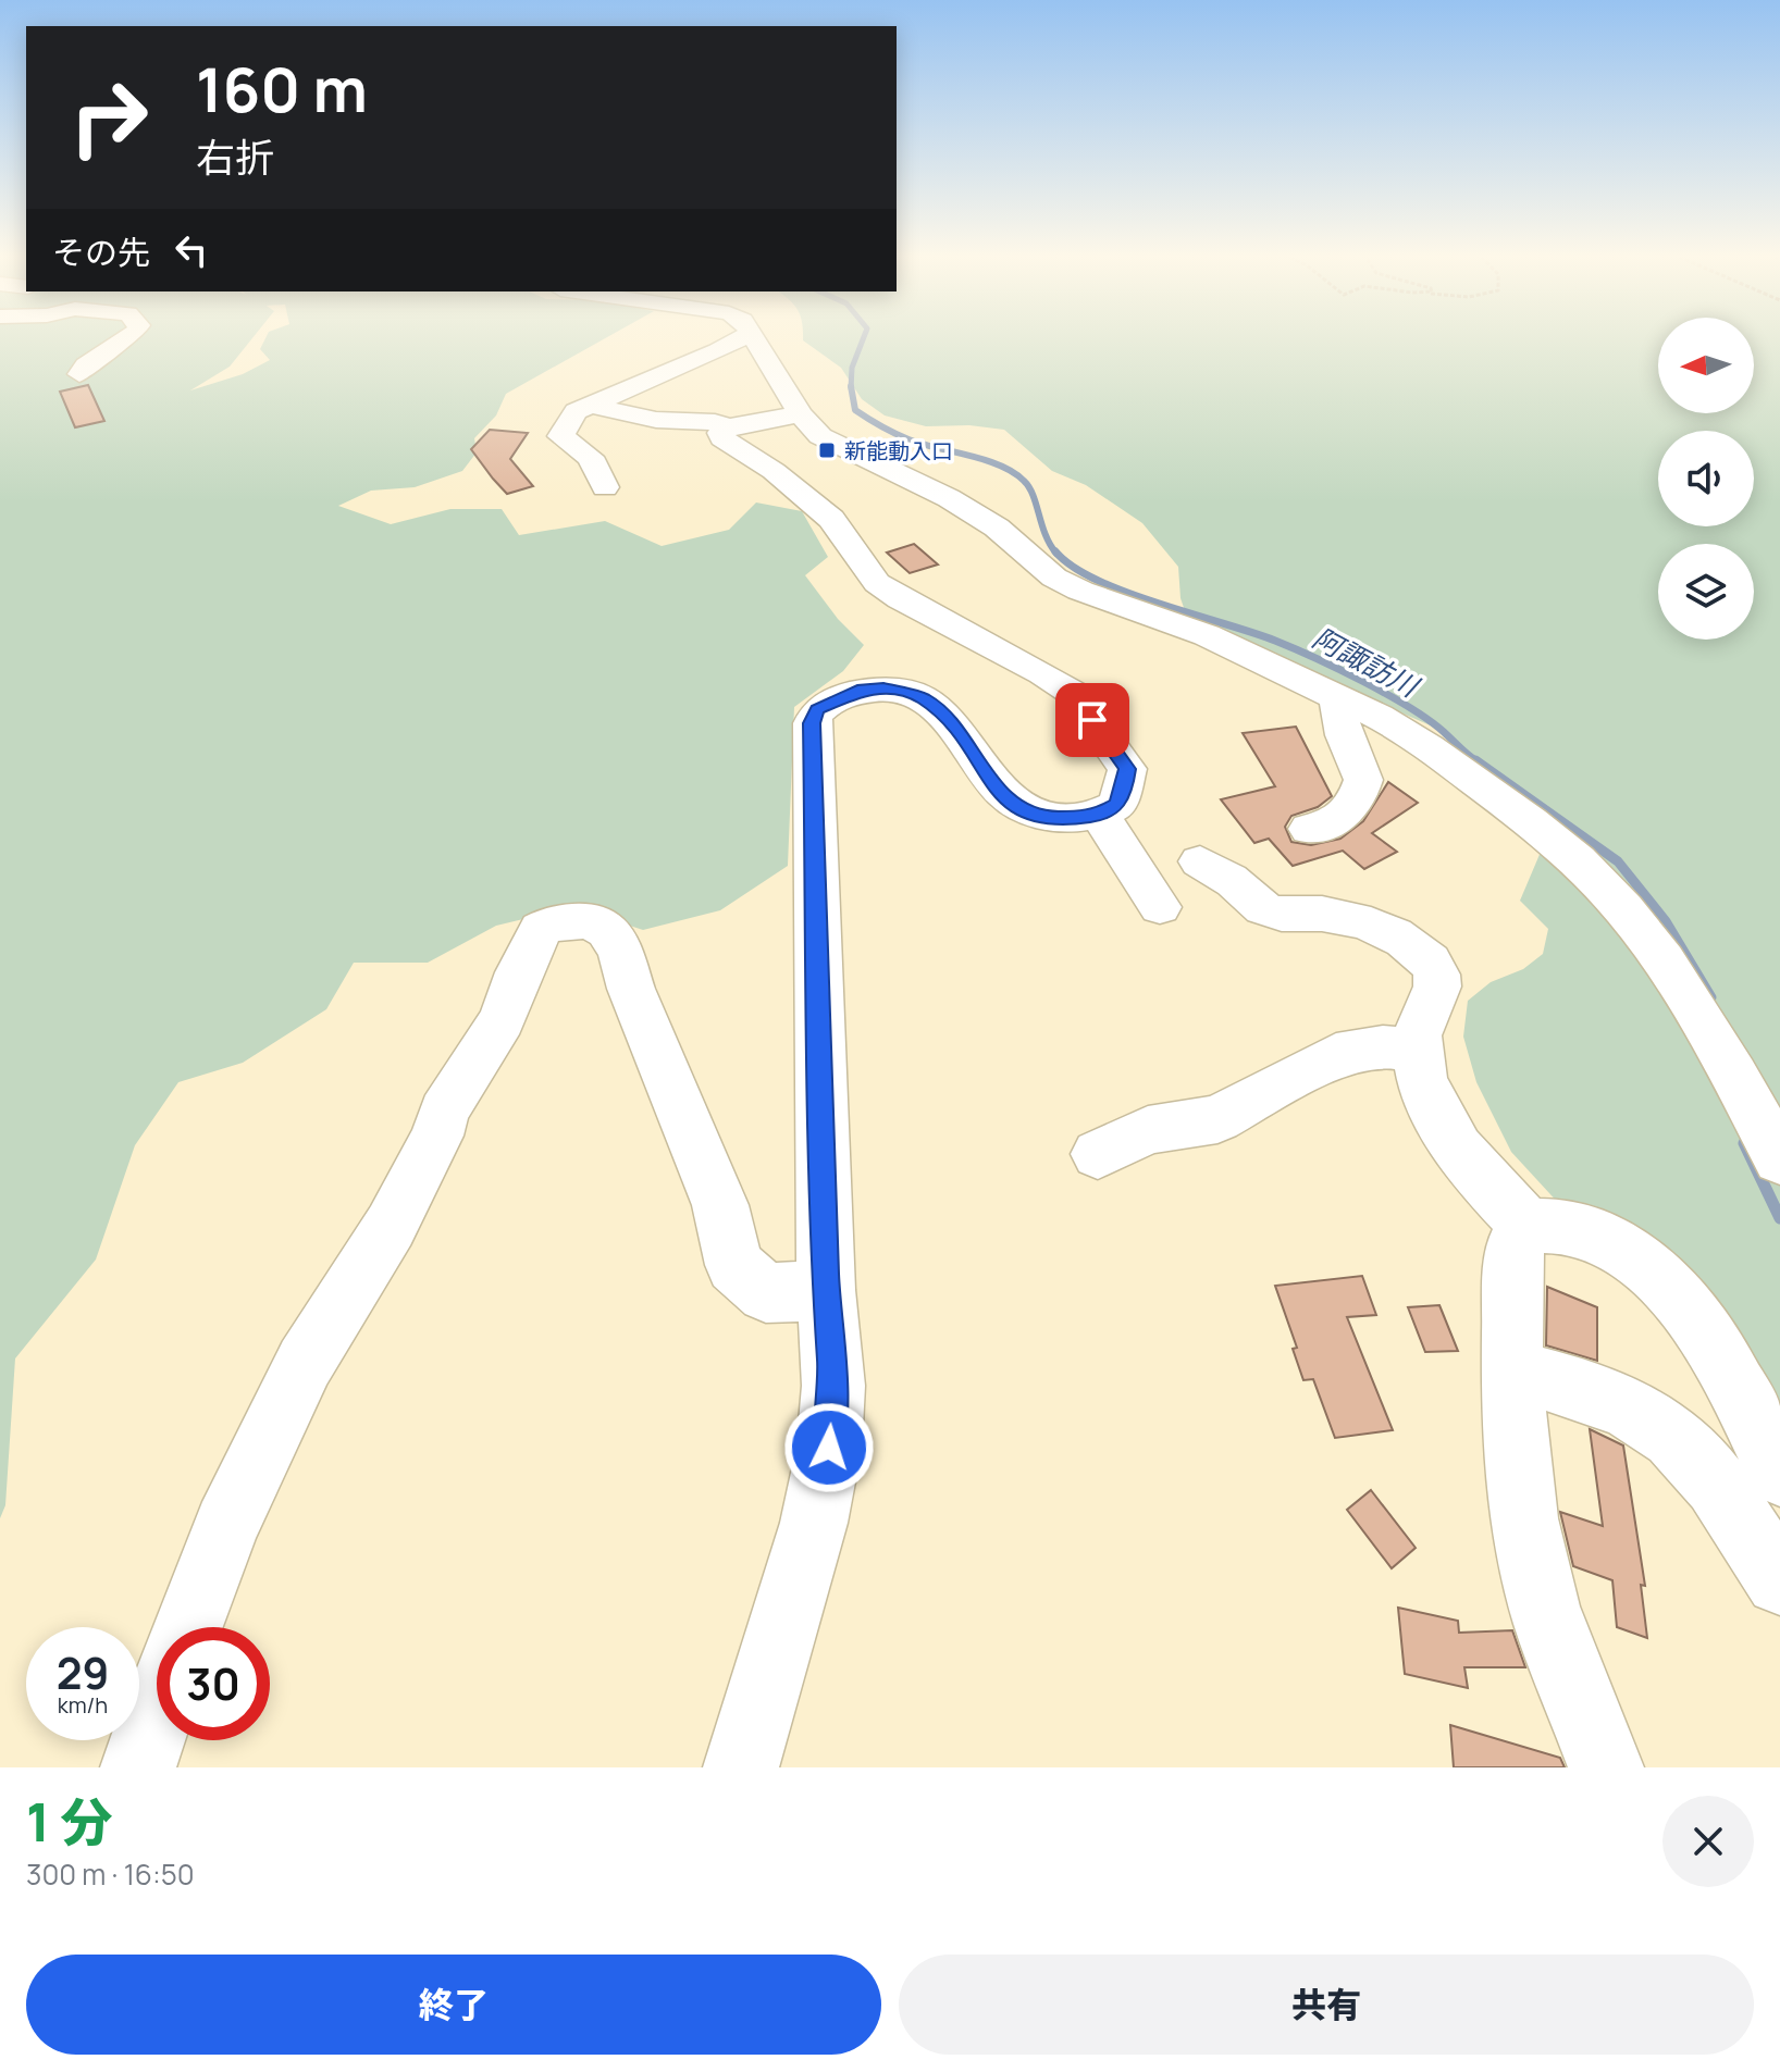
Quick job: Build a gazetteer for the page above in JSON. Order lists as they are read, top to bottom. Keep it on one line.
{"water":["阿諏訪川"],"places":{"transit":["新能動入口"]},"north":"left","page":{"turn":["160 m","右折"],"then":"その先","speed":"29 km/h","limit":"30","heading":["1 分","300 m · 16:50"],"buttons":["終了","共有"]}}
